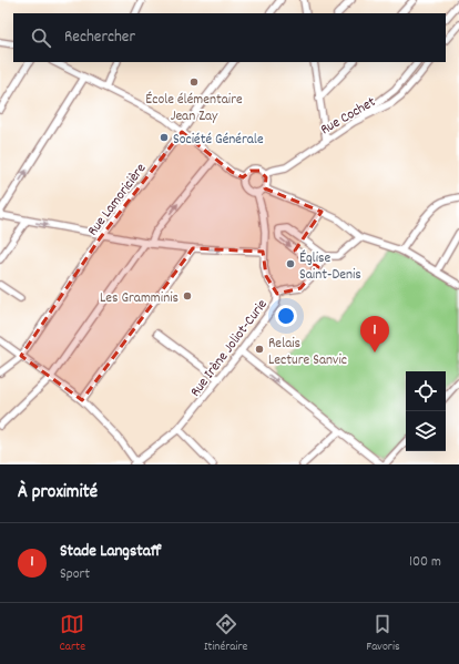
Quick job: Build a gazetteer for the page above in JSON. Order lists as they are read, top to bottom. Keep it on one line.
{"streets":{"street":["Rue Cochet","Rue Lamoricière","Rue Irène Joliot-Curie"]},"crossings":[["Rue Cochet","Rue Irène Joliot-Curie"]],"places":["École élémentaire Jean Zay","Société Générale","Église Saint-Denis","Les Gramminis","Relais Lecture Sanvic"],"page":{"search":"Rechercher","pins":"1","heading":"À proximité","list":[{"mark":"1","name":"Stade Langstaff","note":"Sport","value":"100 m"}],"nav":["Carte","Itinéraire","Favoris"]}}
